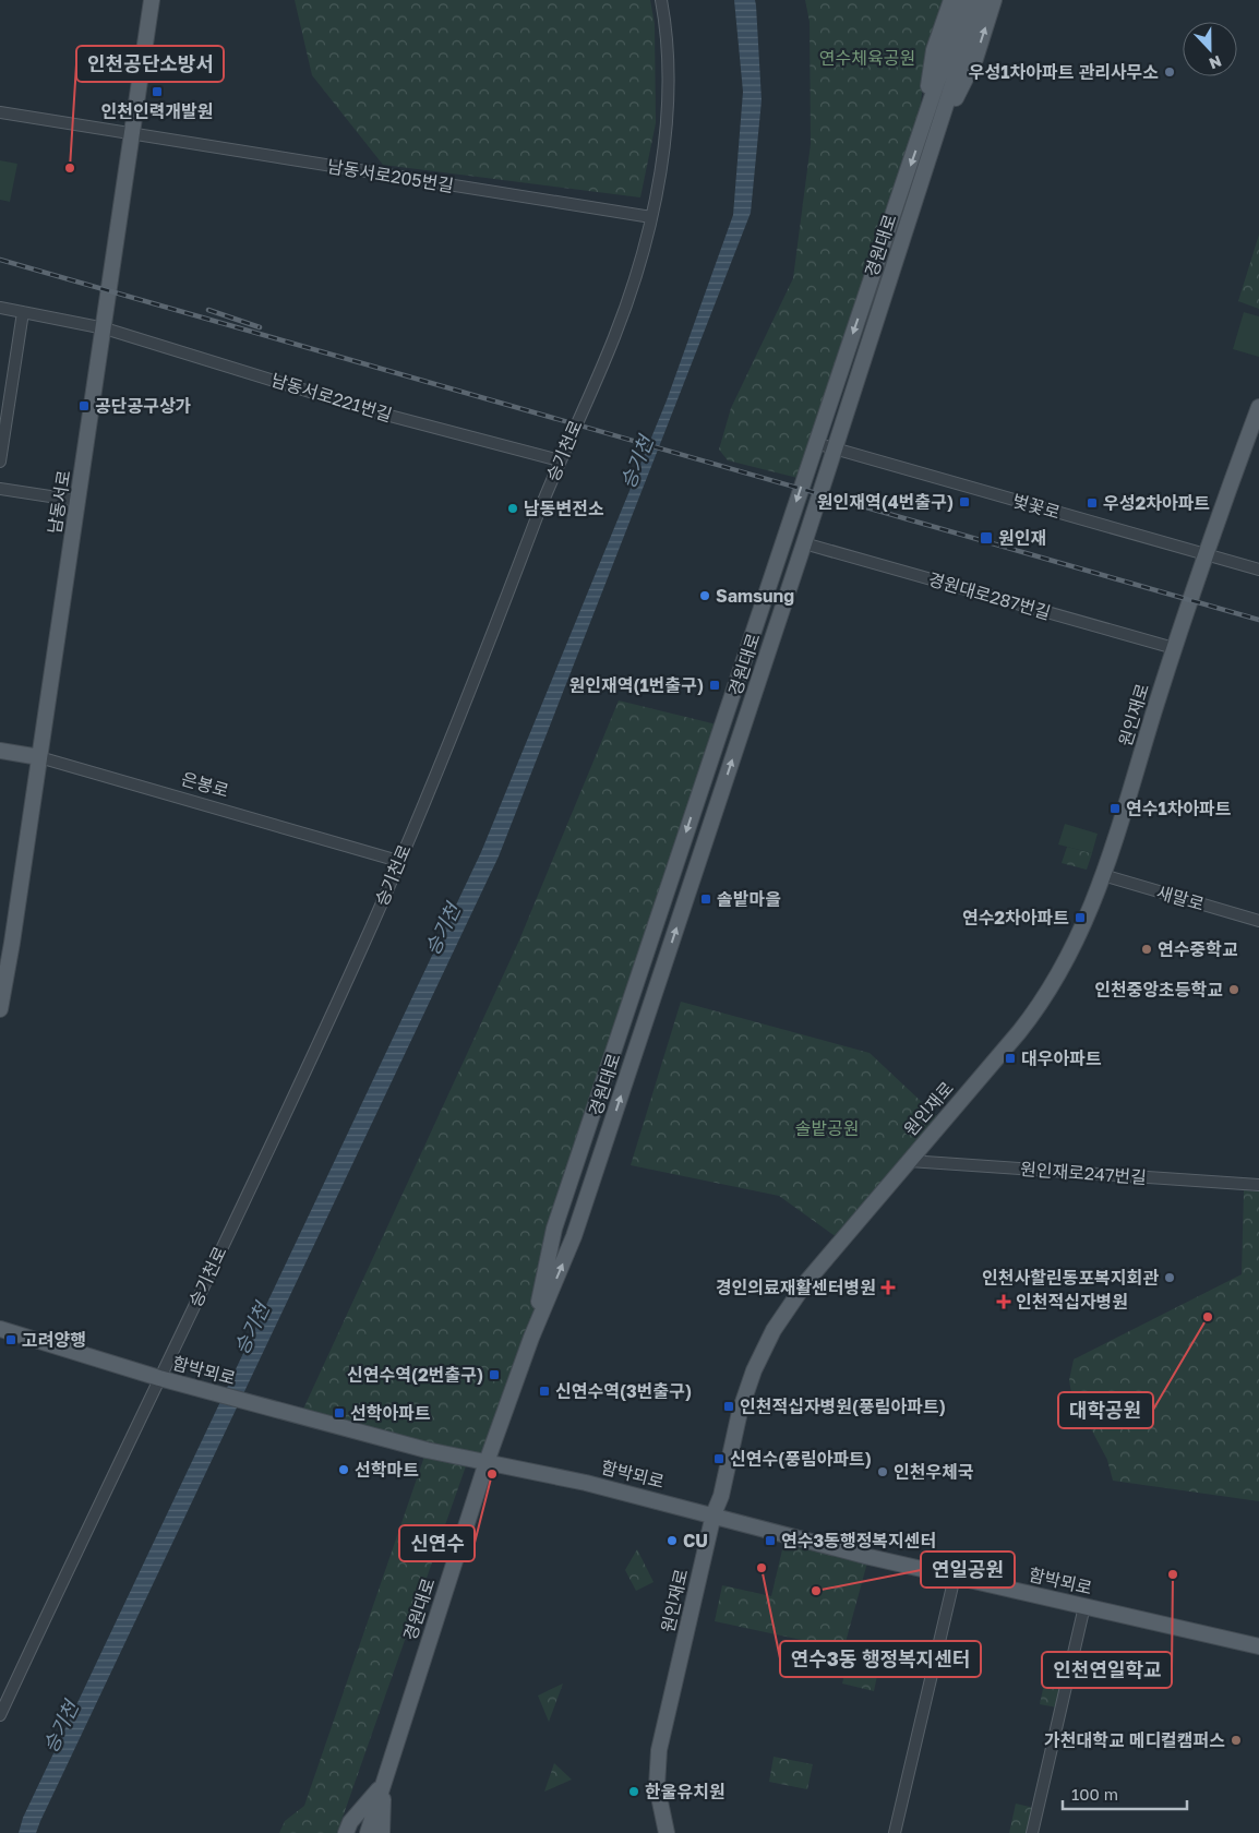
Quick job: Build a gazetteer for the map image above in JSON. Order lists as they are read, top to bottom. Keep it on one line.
{"streets":{"main road":["경원대로","남동서로","원인재로","은봉로","함박뫼로"],"street":["남동서로205번길","남동서로221번길","승기천로","벚꽃로","경원대로287번길","새말로","원인재로247번길"]},"crossings":[["남동서로205번길","승기천로"],["남동서로205번길","남동서로"],["경원대로","벚꽃로"],["경원대로","경원대로287번길"],["경원대로","함박뫼로"],["남동서로221번길","승기천로"],["남동서로221번길","남동서로"],["승기천로","은봉로"],["승기천로","함박뫼로"],["남동서로","은봉로"],["벚꽃로","원인재로"],["경원대로287번길","원인재로"],["원인재로","새말로"],["원인재로","원인재로247번길"],["원인재로","함박뫼로"]],"water":["승기천"],"parks":["연수체육공원","솔밭공원"],"places":{"other":["우성1차아파트 관리사무소","인천공단소방서","남동변전소","Samsung","연수중학교","인천중앙초등학교","인천사할린동포복지회관","대학공원","선학마트","인천우체국","신연수","CU","연수3동 행정복지센터","인천연일학교","연일공원","가천대학교 메디컬캠퍼스","한울유치원"],"transit":["인천인력개발원","공단공구상가","원인재역(4번출구)","우성2차아파트","원인재","원인재역(1번출구)","연수1차아파트","솔밭마을","연수2차아파트","대우아파트","고려양행","신연수역(2번출구)","신연수역(3번출구)","인천적십자병원(풍림아파트)","선학아파트","신연수(풍림아파트)","연수3동행정복지센터"],"health":["경인의료재활센터병원","인천적십자병원"]},"scale_bar":"100 m","north":"bottom"}
